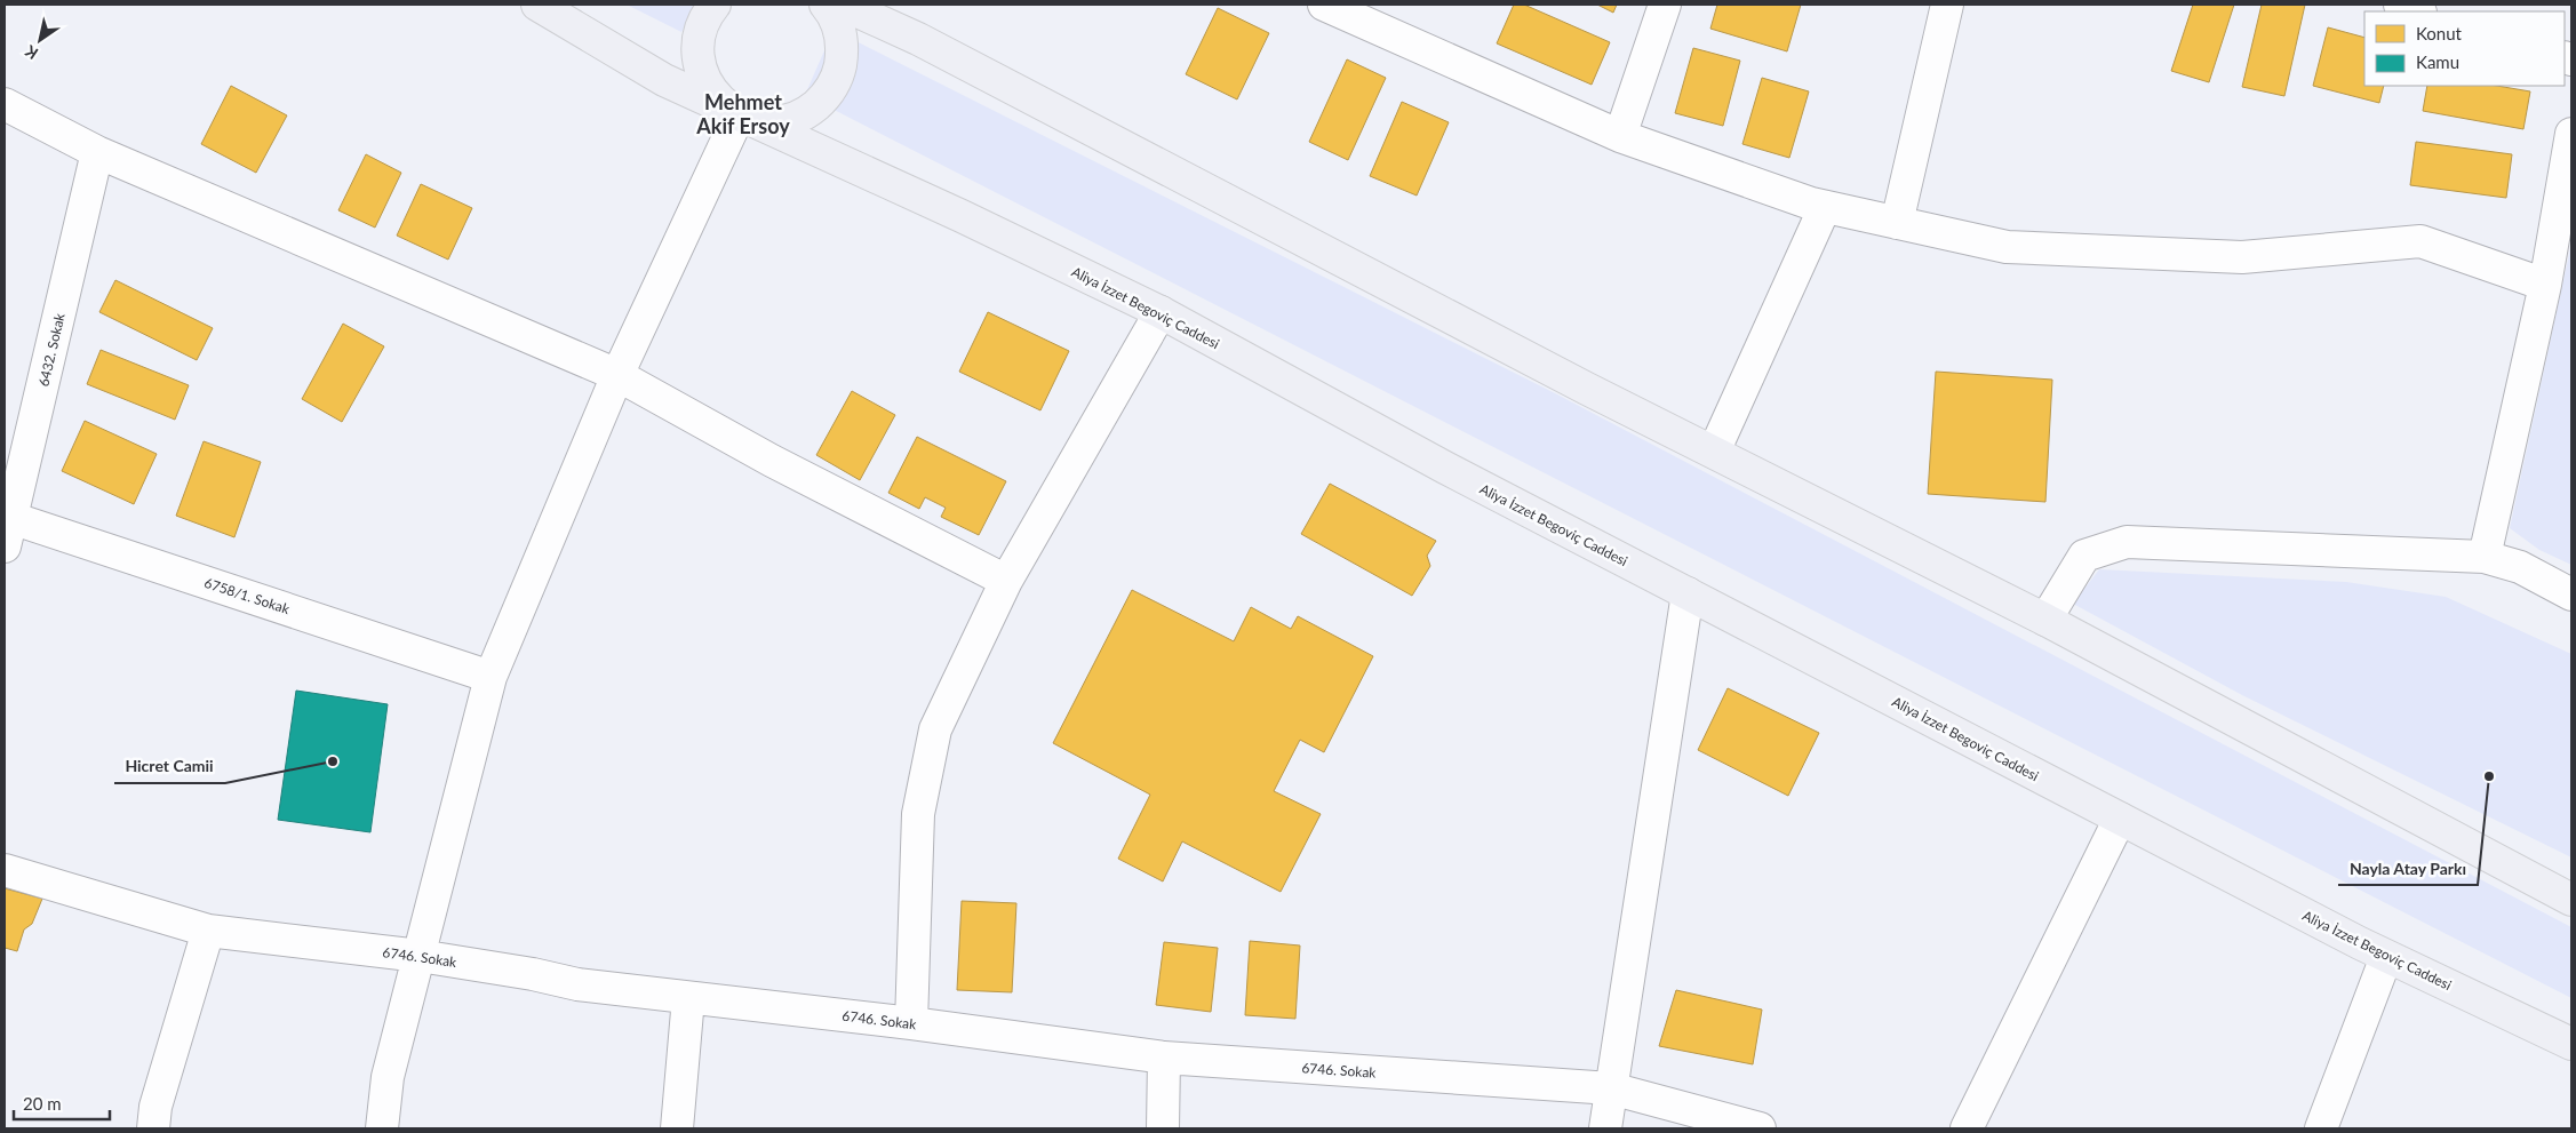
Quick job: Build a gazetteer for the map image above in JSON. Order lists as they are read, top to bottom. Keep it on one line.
{"streets":{"main road":["Aliya İzzet Begoviç Caddesi"],"street":["6432. Sokak","6758/1. Sokak","6746. Sokak"]},"crossings":[["6432. Sokak","6758/1. Sokak"]],"districts":["Mehmet Akif Ersoy"],"places":["Hicret Camii","Nayla Atay Parkı"],"legend":["Konut","Kamu"],"scale_bar":"20 m","north":"bottom left"}
